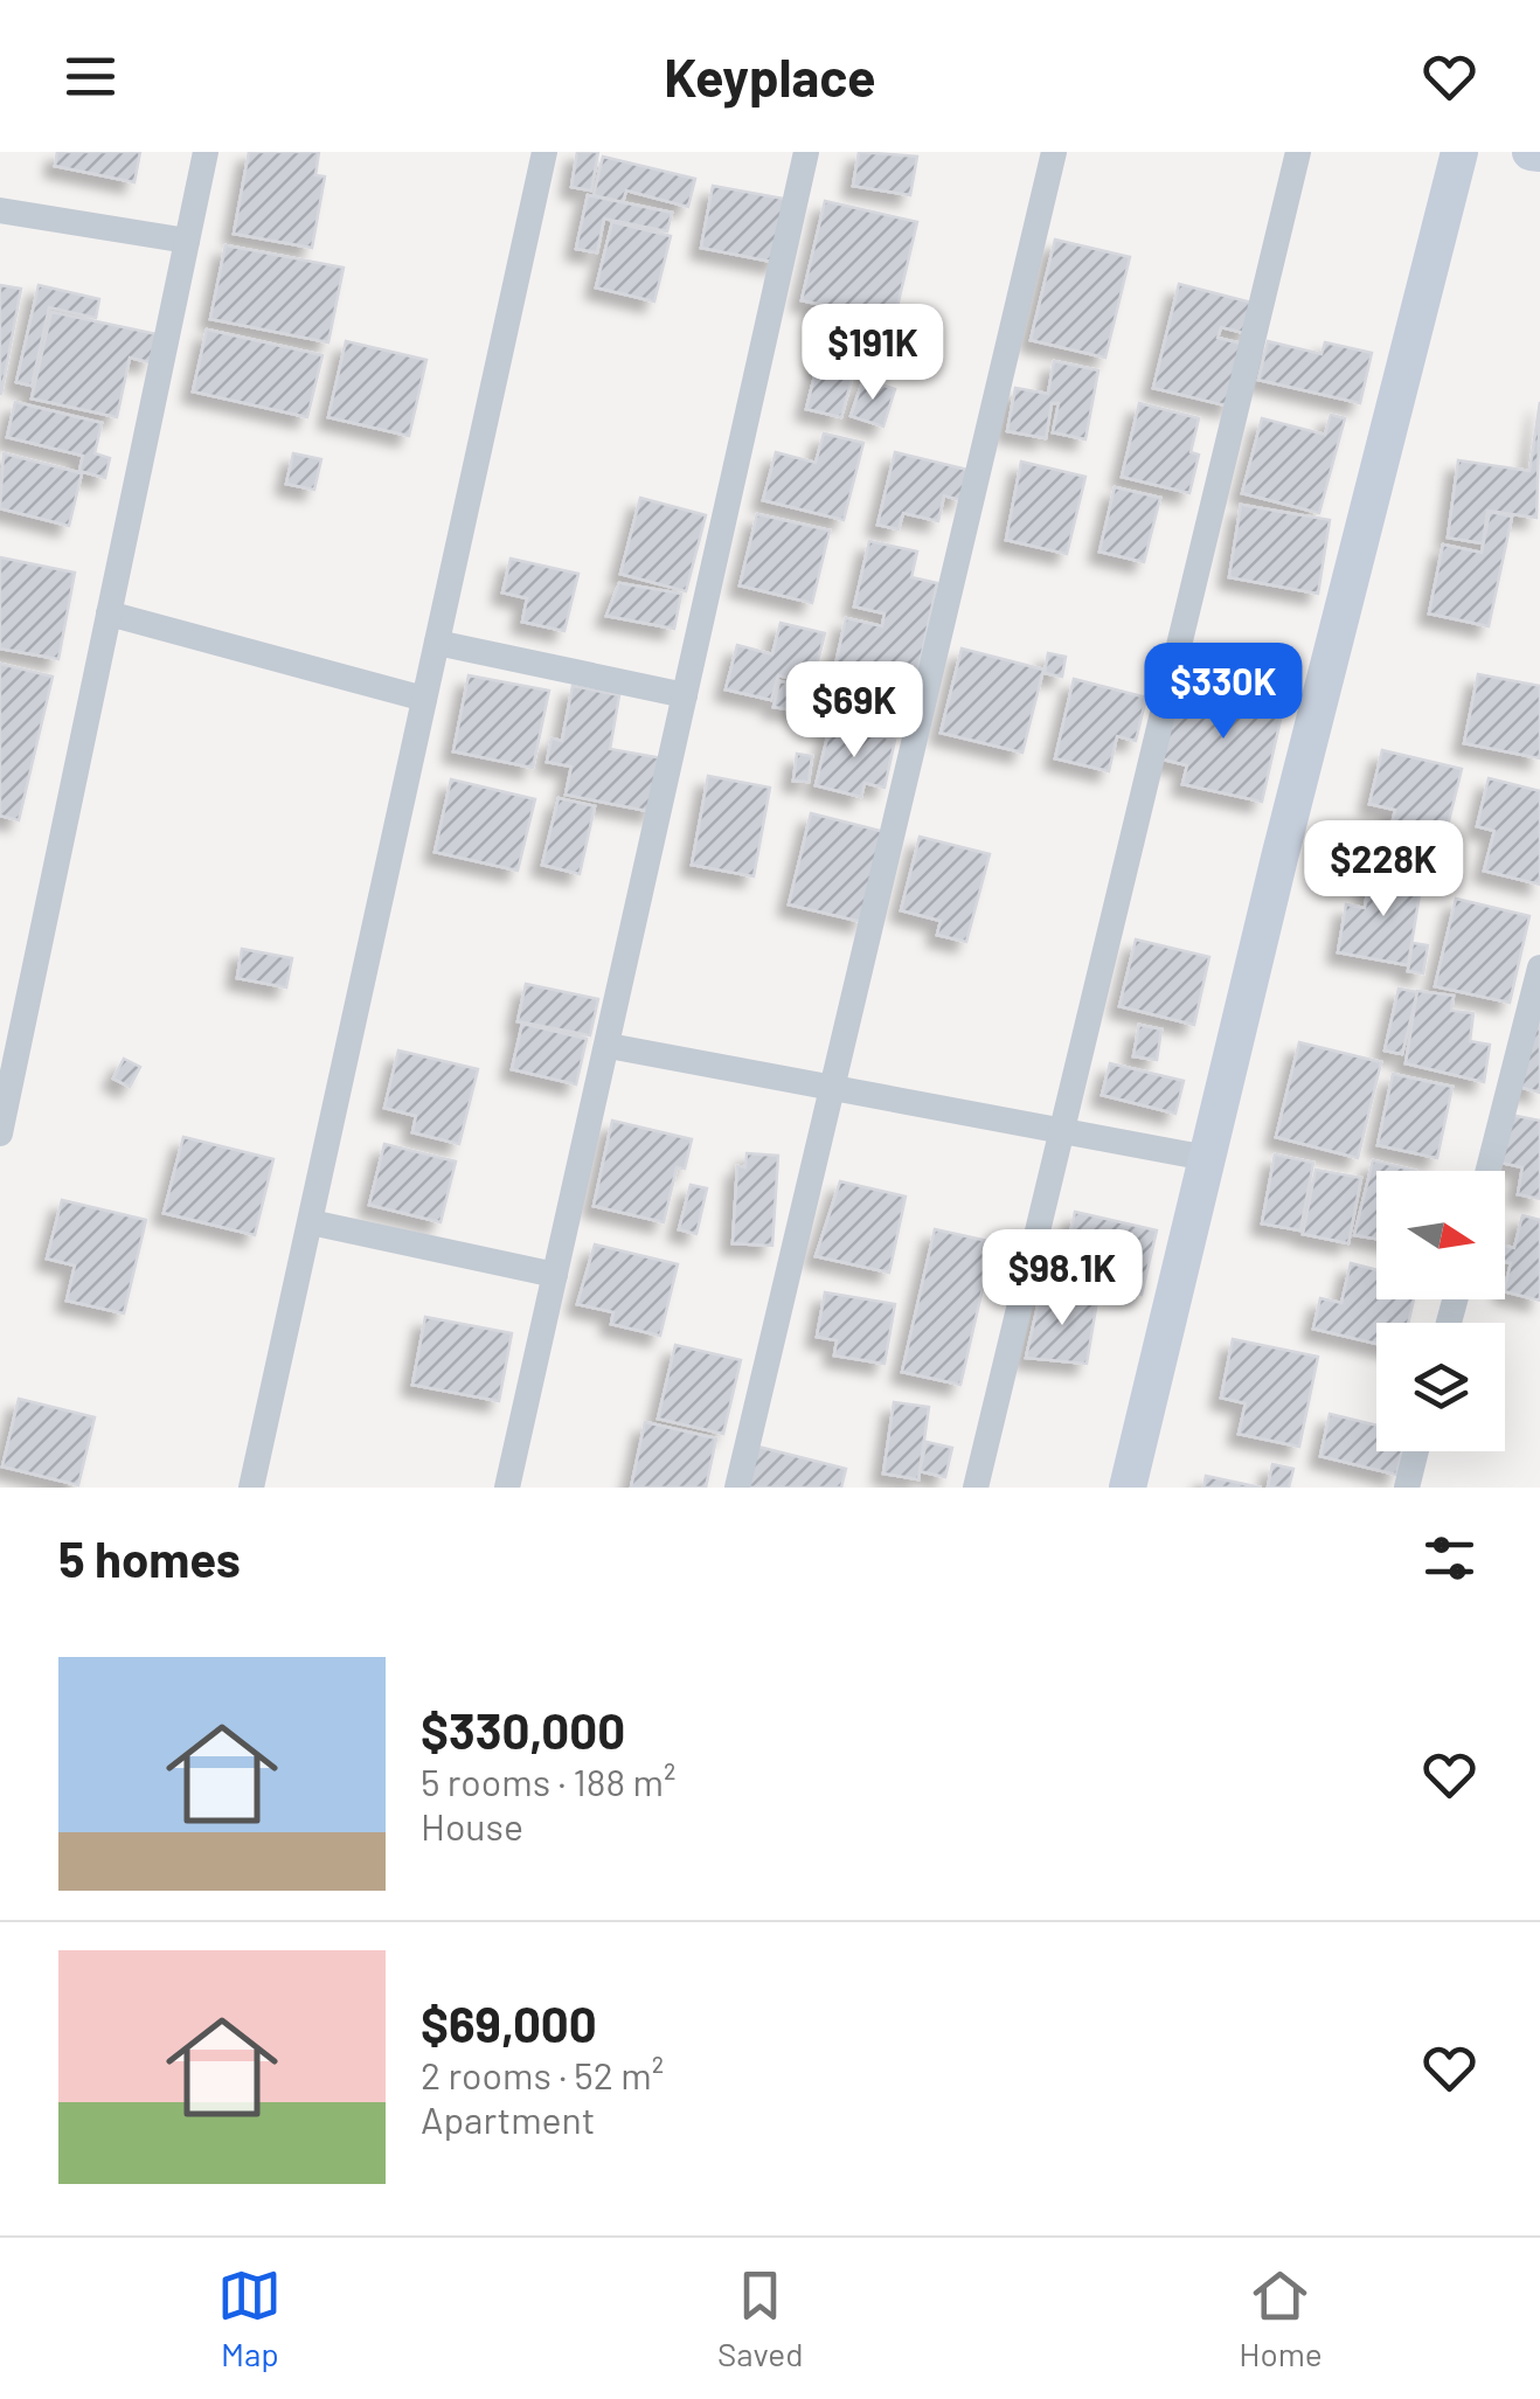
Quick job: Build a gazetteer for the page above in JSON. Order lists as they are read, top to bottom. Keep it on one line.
{"north":"right","page":{"header":"Keyplace","price":["$191K","$330K","$69K","$228K","$98.1K"],"heading":"5 homes","list":[{"name":"$330,000","note":"5 rooms · 188 m² · House"},{"name":"$69,000","note":"2 rooms · 52 m² · Apartment"}],"tabs":["Map","Saved","Home"]}}
